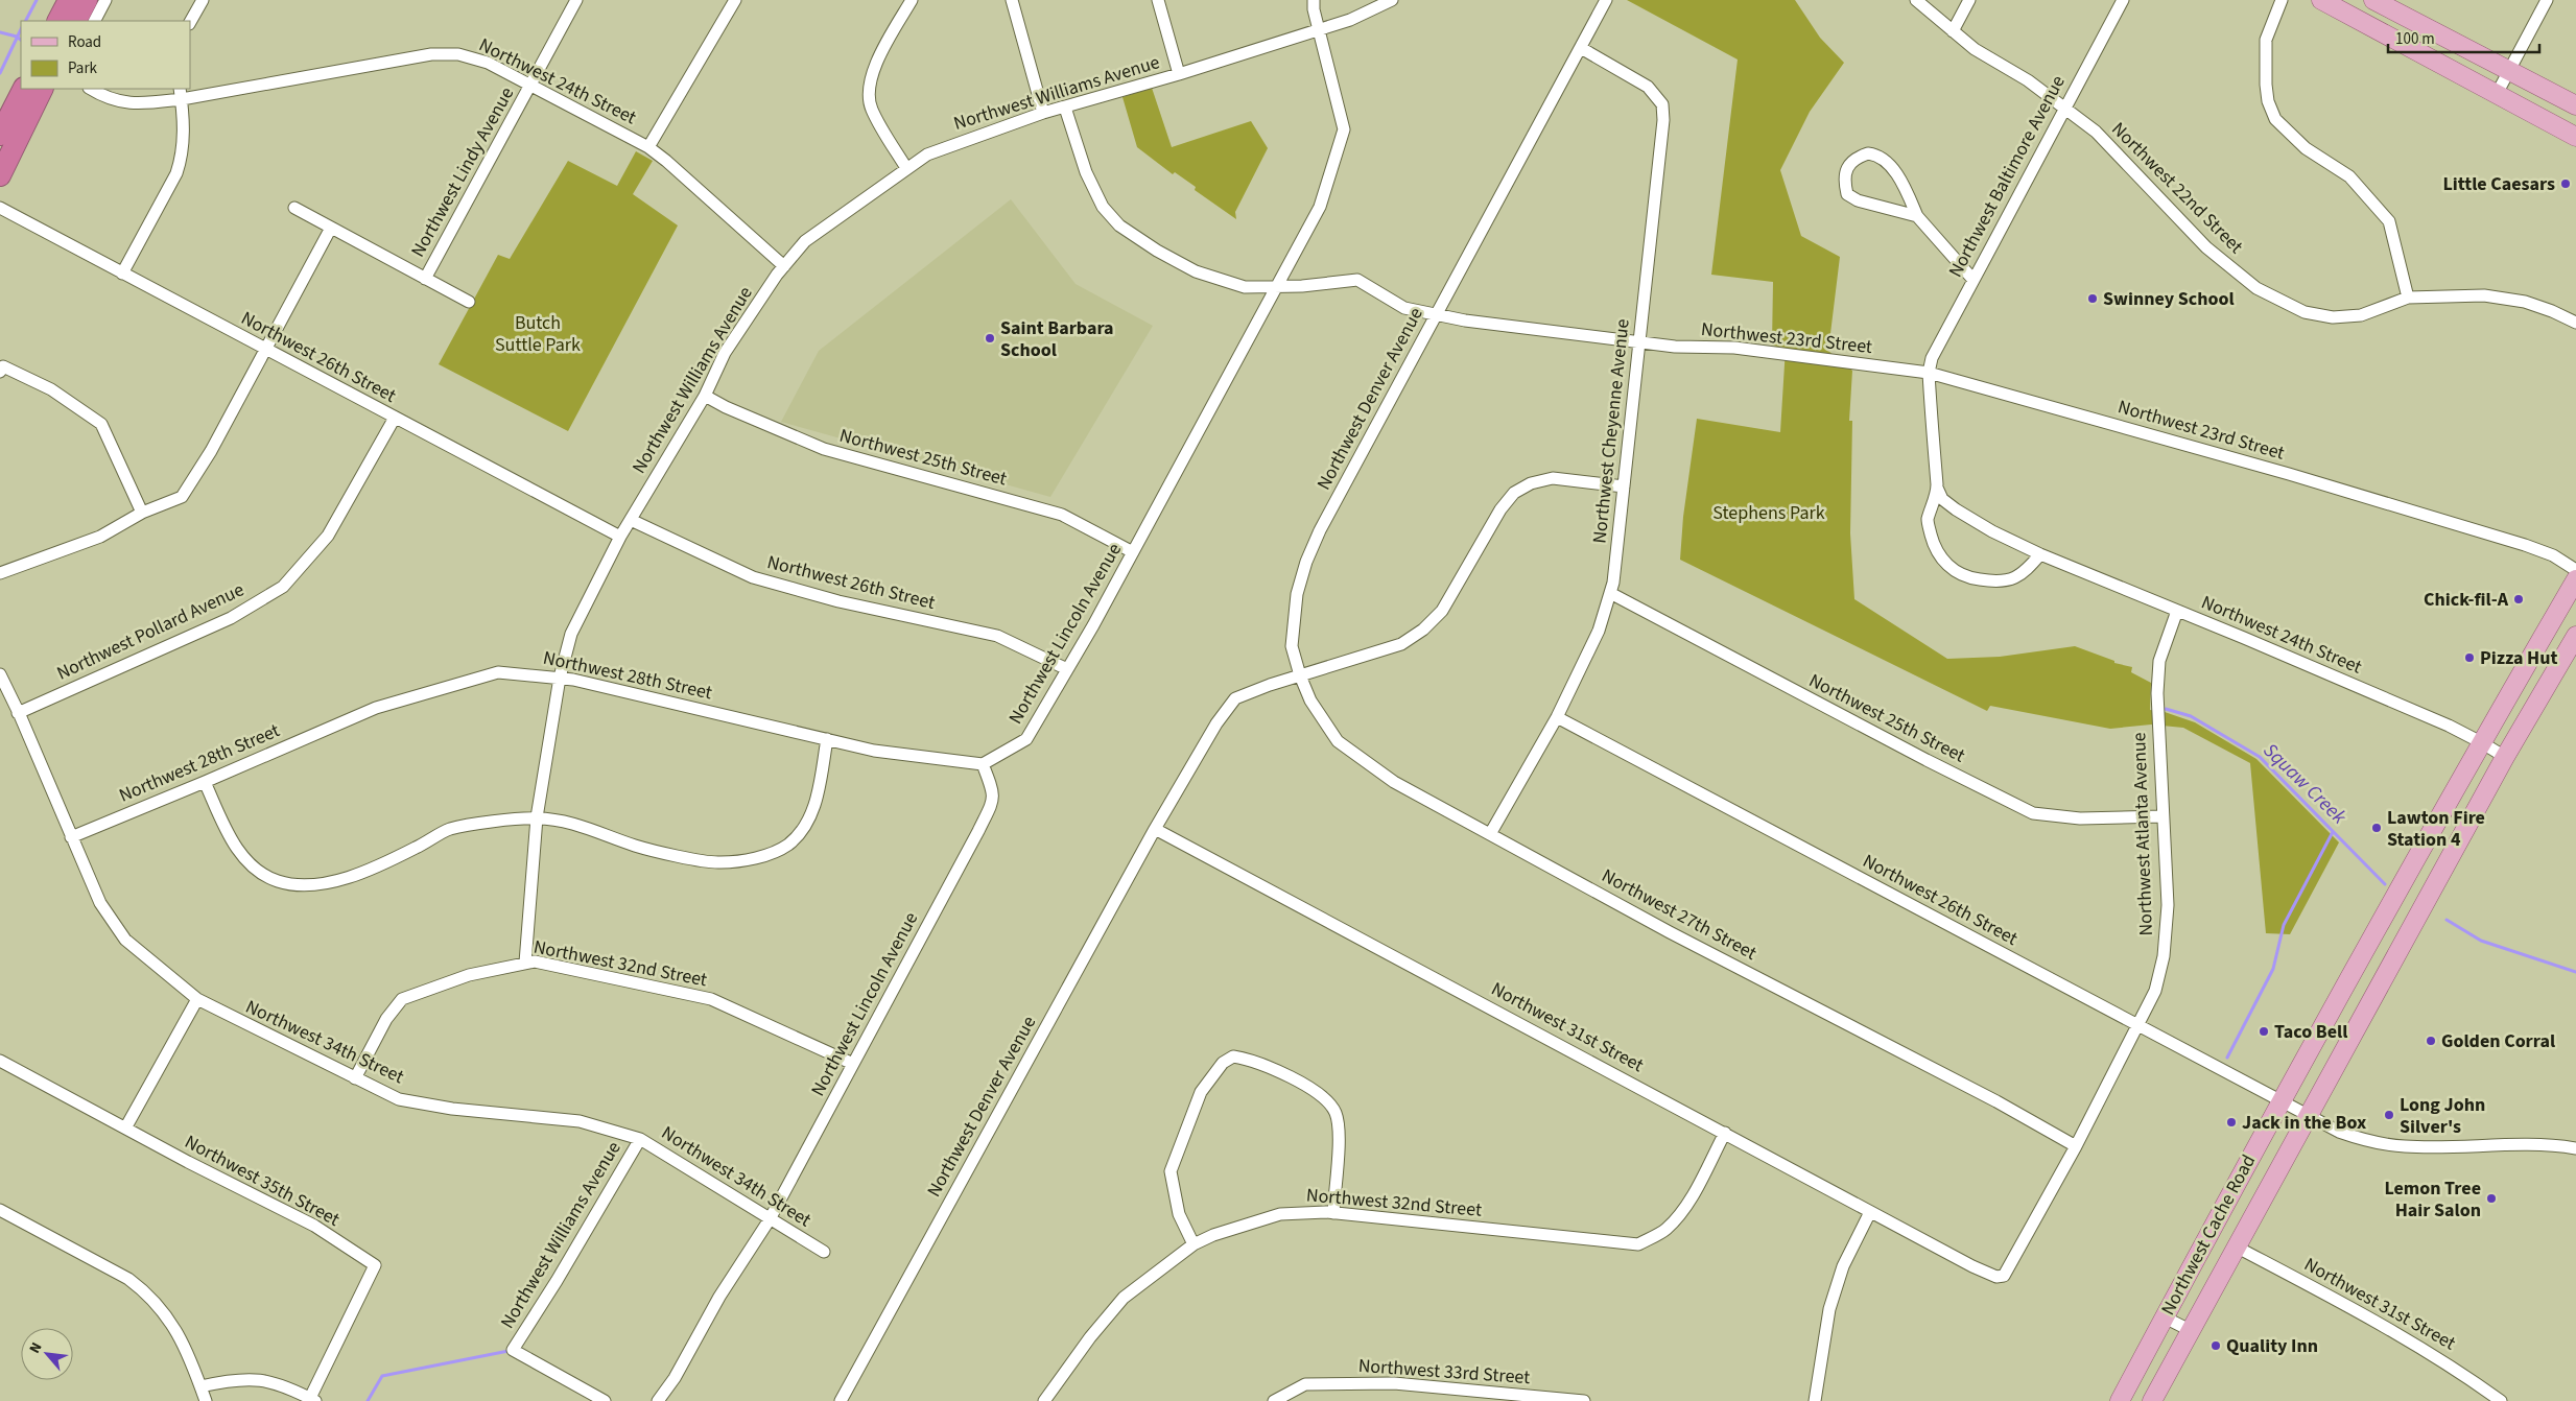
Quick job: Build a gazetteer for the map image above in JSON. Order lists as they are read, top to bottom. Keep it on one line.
{"streets":{"main road":["Northwest Cache Road"],"street":["Northwest 24th Street","Northwest Williams Avenue","Northwest Lindy Avenue","Northwest Baltimore Avenue","Northwest 22nd Street","Northwest 23rd Street","Northwest 26th Street","Northwest Denver Avenue","Northwest Cheyenne Avenue","Northwest 25th Street","Northwest Pollard Avenue","Northwest Lincoln Avenue","Northwest 28th Street","Northwest Atlanta Avenue","Northwest 27th Street","Northwest 32nd Street","Northwest 31st Street","Northwest 34th Street","Northwest 35th Street","Northwest 33rd Street"]},"crossings":[["Northwest 24th Street","Northwest Williams Avenue"],["Northwest 24th Street","Northwest Lindy Avenue"],["Northwest 24th Street","Northwest Atlanta Avenue"],["Northwest 24th Street","Northwest Cache Road"],["Northwest Williams Avenue","Northwest 23rd Street"],["Northwest Williams Avenue","Northwest 26th Street"],["Northwest Williams Avenue","Northwest 25th Street"],["Northwest Williams Avenue","Northwest Lincoln Avenue"],["Northwest Williams Avenue","Northwest 28th Street"],["Northwest Williams Avenue","Northwest 32nd Street"],["Northwest Williams Avenue","Northwest 34th Street"],["Northwest Baltimore Avenue","Northwest 22nd Street"],["Northwest Baltimore Avenue","Northwest 23rd Street"],["Northwest 23rd Street","Northwest Denver Avenue"],["Northwest 23rd Street","Northwest Cheyenne Avenue"],["Northwest 23rd Street","Northwest Lincoln Avenue"],["Northwest 26th Street","Northwest Cheyenne Avenue"],["Northwest 26th Street","Northwest Pollard Avenue"],["Northwest 26th Street","Northwest Lincoln Avenue"],["Northwest 26th Street","Northwest Atlanta Avenue"],["Northwest 26th Street","Northwest Cache Road"],["Northwest Denver Avenue","Northwest Cheyenne Avenue"],["Northwest Denver Avenue","Northwest 27th Street"],["Northwest Denver Avenue","Northwest 31st Street"],["Northwest Cheyenne Avenue","Northwest 25th Street"],["Northwest Cheyenne Avenue","Northwest 27th Street"],["Northwest 25th Street","Northwest Lincoln Avenue"],["Northwest 25th Street","Northwest Atlanta Avenue"],["Northwest Pollard Avenue","Northwest 34th Street"],["Northwest Lincoln Avenue","Northwest 28th Street"],["Northwest Lincoln Avenue","Northwest 32nd Street"],["Northwest Lincoln Avenue","Northwest 34th Street"],["Northwest 28th Street","Northwest 34th Street"],["Northwest Atlanta Avenue","Northwest 27th Street"],["Northwest Atlanta Avenue","Northwest 31st Street"],["Northwest 32nd Street","Northwest 31st Street"],["Northwest 32nd Street","Northwest 34th Street"],["Northwest 31st Street","Northwest Cache Road"]],"water":["Squaw Creek"],"parks":["Butch Suttle Park","Stephens Park"],"places":["Little Caesars","Swinney School","Saint Barbara School","Chick-fil-A","Pizza Hut","Lawton Fire Station 4","Taco Bell","Golden Corral","Long John Silver's","Jack in the Box","Lemon Tree Hair Salon","Quality Inn"],"legend":["Road","Park"],"scale_bar":"100 m","north":"top left"}
